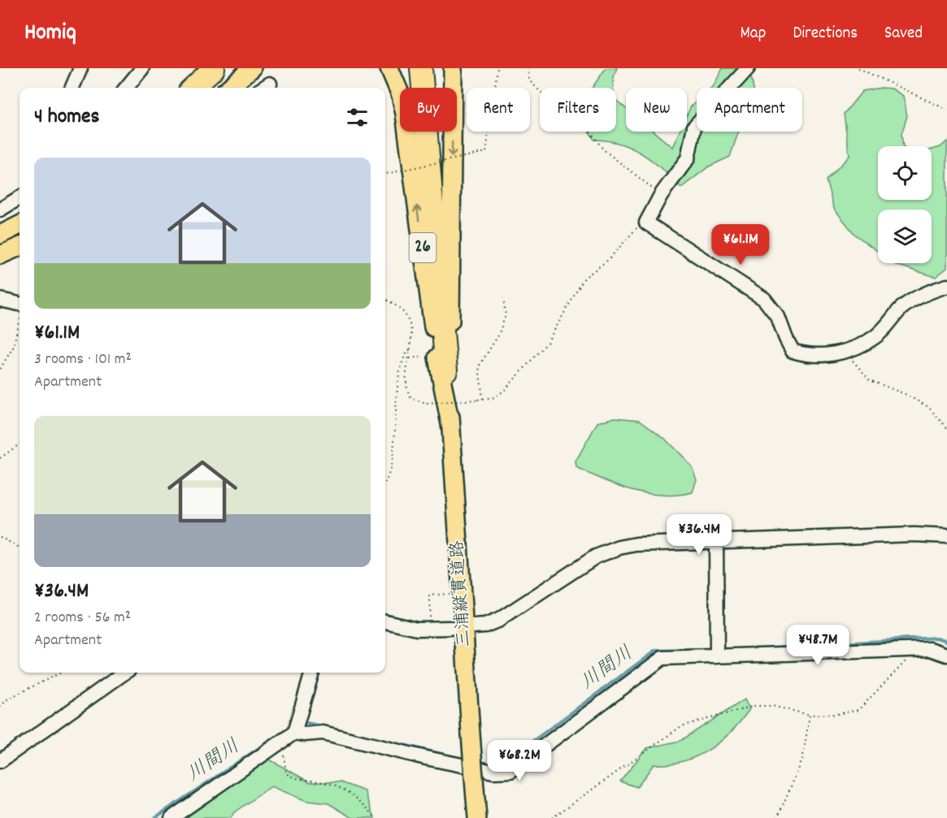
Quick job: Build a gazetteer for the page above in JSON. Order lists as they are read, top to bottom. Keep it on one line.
{"streets":{"highway":["26"],"main road":["三浦縦貫道路"]},"crossings":[["26","三浦縦貫道路"]],"water":["川間川"],"page":{"header":"Homiq","nav":["Map","Directions","Saved"],"chip":["Buy","Rent","Filters","New","Apartment"],"heading":"4 homes","list":[{"name":"¥61.1M","note":"3 rooms · 101 m² · Apartment"},{"name":"¥36.4M","note":"2 rooms · 56 m² · Apartment"}],"price":["¥61.1M","¥36.4M","¥48.7M","¥68.2M"]}}
